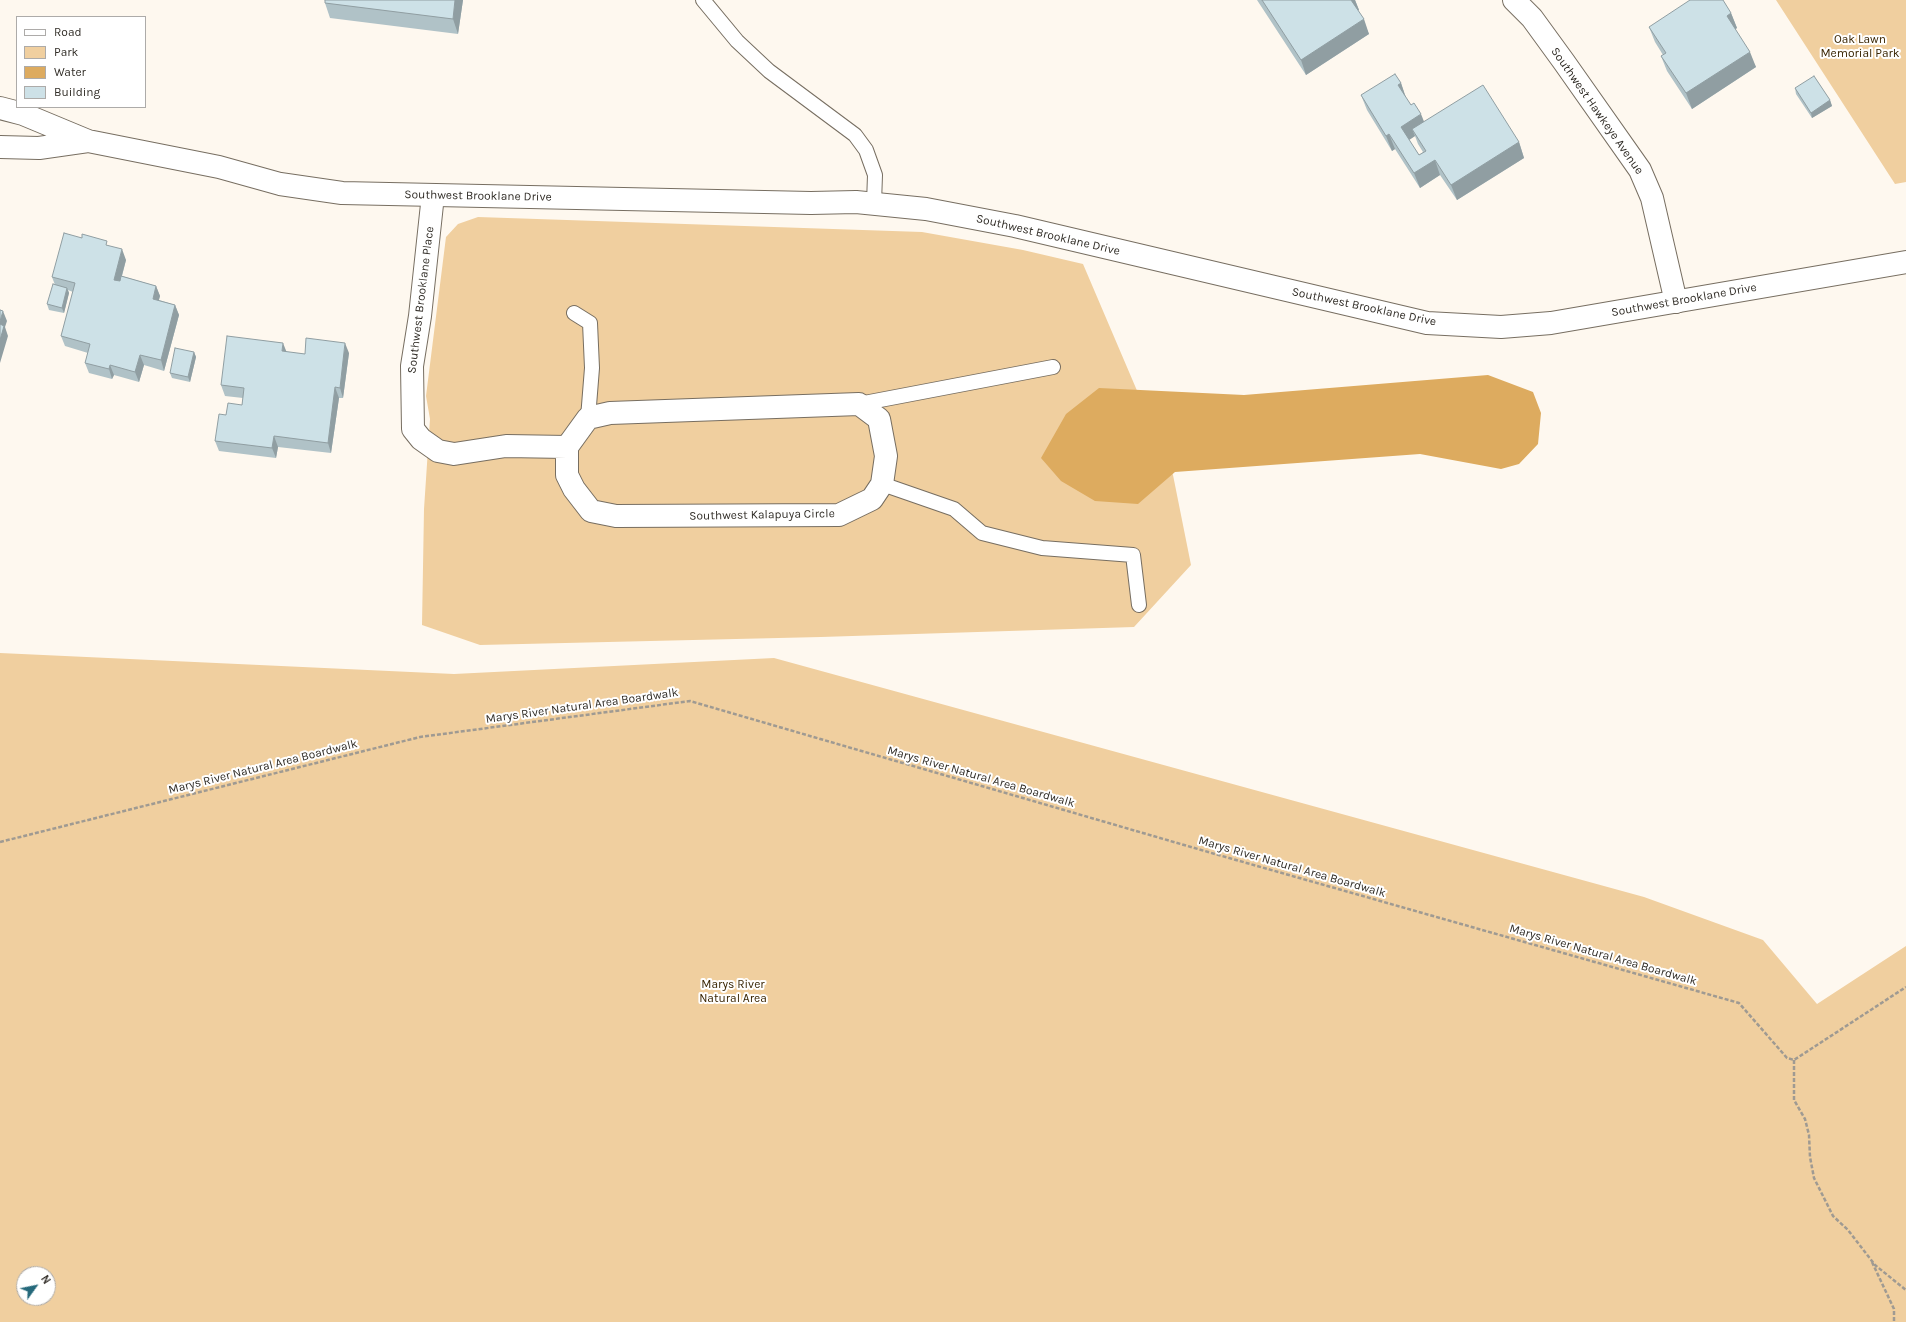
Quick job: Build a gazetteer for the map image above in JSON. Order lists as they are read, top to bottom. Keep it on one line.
{"streets":{"street":["Southwest Hawkeye Avenue","Southwest Brooklane Drive","Southwest Brooklane Place","Southwest Kalapuya Circle"],"path":["Marys River Natural Area Boardwalk"]},"crossings":[["Southwest Hawkeye Avenue","Southwest Brooklane Drive"],["Southwest Brooklane Drive","Southwest Brooklane Place"],["Southwest Brooklane Place","Southwest Kalapuya Circle"]],"parks":["Oak Lawn Memorial Park","Marys River Natural Area"],"legend":["Road","Park","Water","Building"],"north":"top right"}
